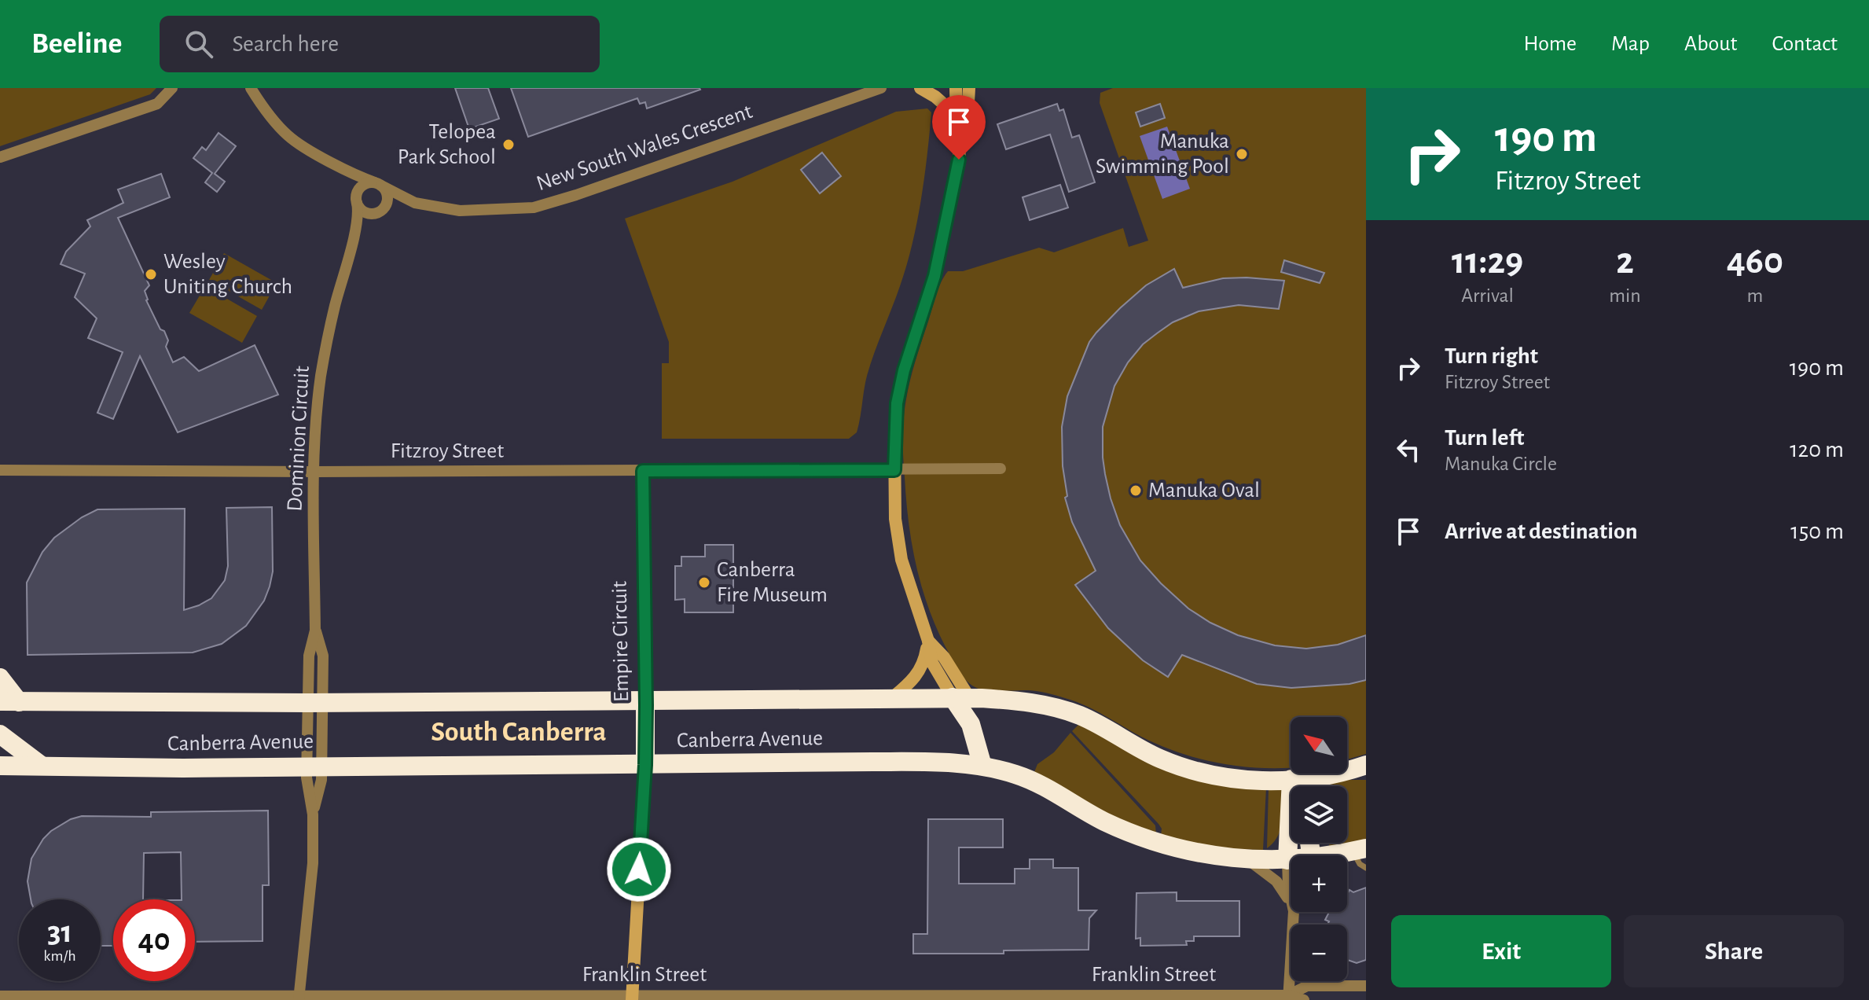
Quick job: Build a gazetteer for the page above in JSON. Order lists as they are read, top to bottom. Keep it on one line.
{"streets":{"highway":["Empire Circuit","Canberra Avenue"],"street":["New South Wales Crescent","Dominion Circuit","Fitzroy Street","Franklin Street"]},"crossings":[["New South Wales Crescent","Dominion Circuit"],["Dominion Circuit","Fitzroy Street"],["Dominion Circuit","Canberra Avenue"],["Dominion Circuit","Franklin Street"],["Fitzroy Street","Empire Circuit"],["Empire Circuit","Canberra Avenue"],["Empire Circuit","Franklin Street"]],"districts":["South Canberra"],"places":["Telopea Park School","Manuka Swimming Pool","Wesley Uniting Church","Manuka Oval","Canberra Fire Museum"],"north":"top left","page":{"header":"Beeline","search":"Search here","nav":["Home","Map","About","Contact"],"turn":["190 m","Fitzroy Street"],"eta":["11:29","Arrival","2","min","460","m"],"list":[{"name":"Turn right","note":"Fitzroy Street","value":"190 m"},{"name":"Turn left","note":"Manuka Circle","value":"120 m"},{"name":"Arrive at destination","value":"150 m"}],"map_buttons":["+","−"],"speed":"31 km/h","limit":"40","buttons":["Exit","Share"]}}
